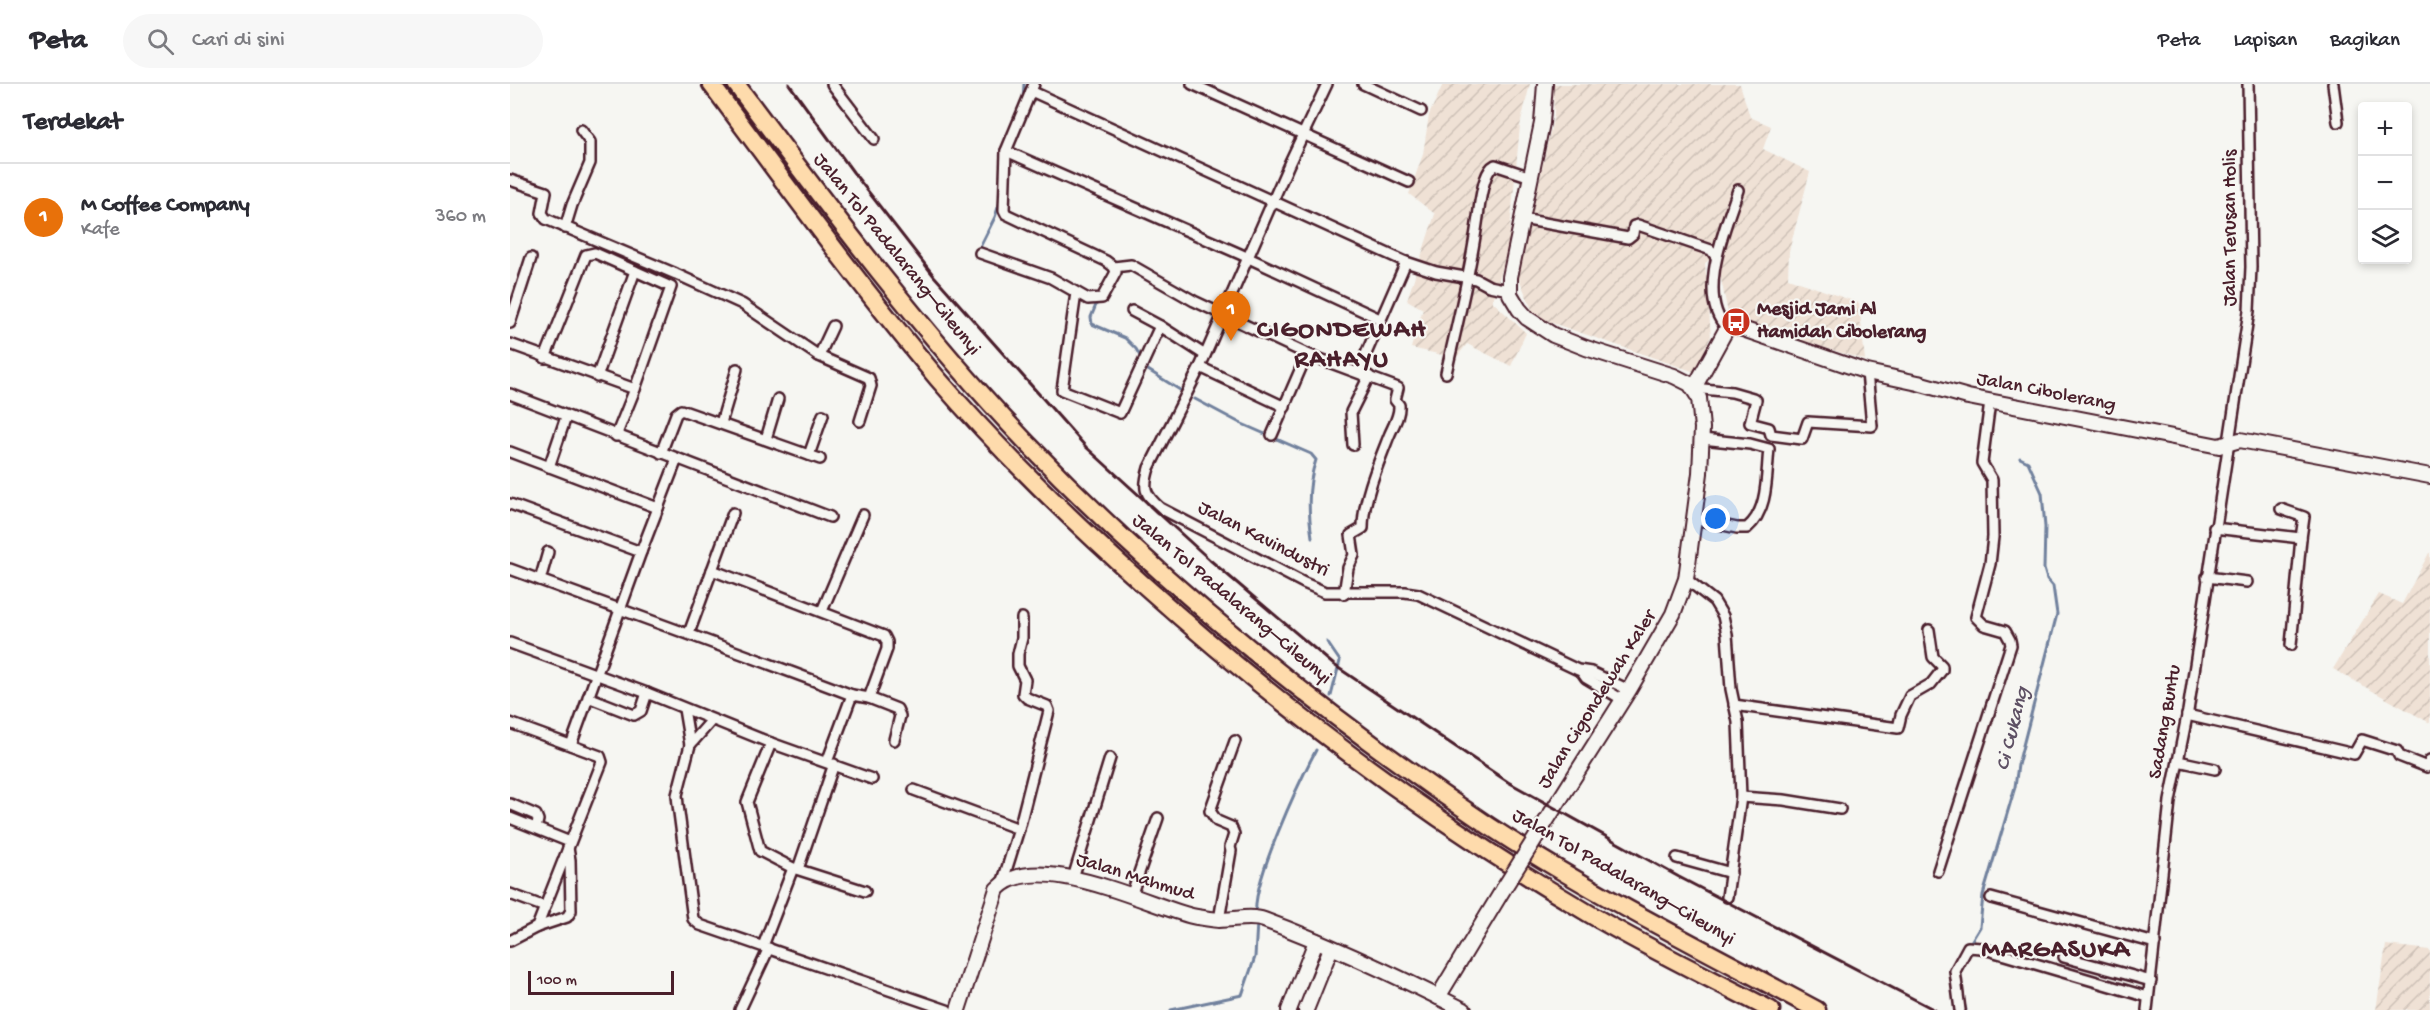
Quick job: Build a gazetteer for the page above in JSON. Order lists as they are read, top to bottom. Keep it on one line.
{"streets":{"highway":["Jalan Tol Padalarang–Cileunyi"],"main road":["Jalan Cibolerang","Jalan Cigondewah Kaler","Jalan Mahmud"],"street":["Jalan Terusan Holis","Jalan Kavindustri","Sadang Buntu"]},"crossings":[["Jalan Terusan Holis","Jalan Cibolerang"],["Jalan Terusan Holis","Sadang Buntu"],["Jalan Cibolerang","Sadang Buntu"],["Jalan Kavindustri","Jalan Cigondewah Kaler"],["Jalan Cigondewah Kaler","Jalan Mahmud"]],"districts":["CIGONDEWAH RAHAYU","MARGASUKA"],"water":["Ci Cukang"],"places":{"bus stop":["Mesjid Jami Al Hamidah Cibolerang"]},"scale_bar":"100 m","page":{"header":"Peta","search":"Cari di sini","nav":["Peta","Lapisan","Bagikan"],"heading":"Terdekat","map_buttons":["+","−"],"list":[{"mark":"1","name":"M Coffee Company","note":"Kafe","value":"360 m"}],"pins":"1","scale":"100 m"}}
